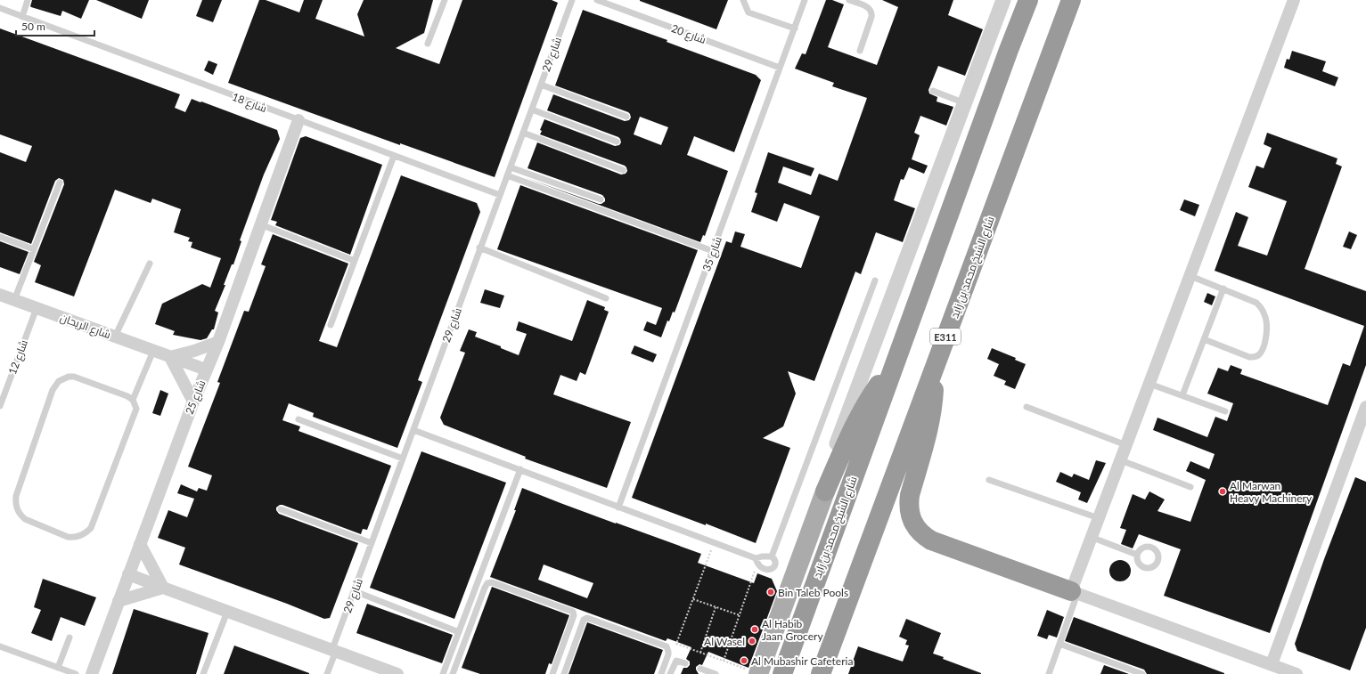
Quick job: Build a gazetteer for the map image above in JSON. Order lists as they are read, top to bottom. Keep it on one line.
{"streets":{"highway":["شارع الشيخ محمد بن زايد","E311"],"street":["شارع الريحان","شارع 25"],"lane":["شارع 20","شارع 29","شارع 18","شارع 35","شارع 12"]},"crossings":[["شارع 20","شارع 35"],["شارع 29","شارع 18"],["شارع 18","شارع 25"],["شارع الريحان","شارع 12"],["شارع الريحان","شارع 25"]],"places":["Al Marwan Heavy Machinery","Bin Taleb Pools","Al Habib Jaan Grocery","Al Wasel","Al Mubashir Cafeteria"],"scale_bar":"50 m"}
